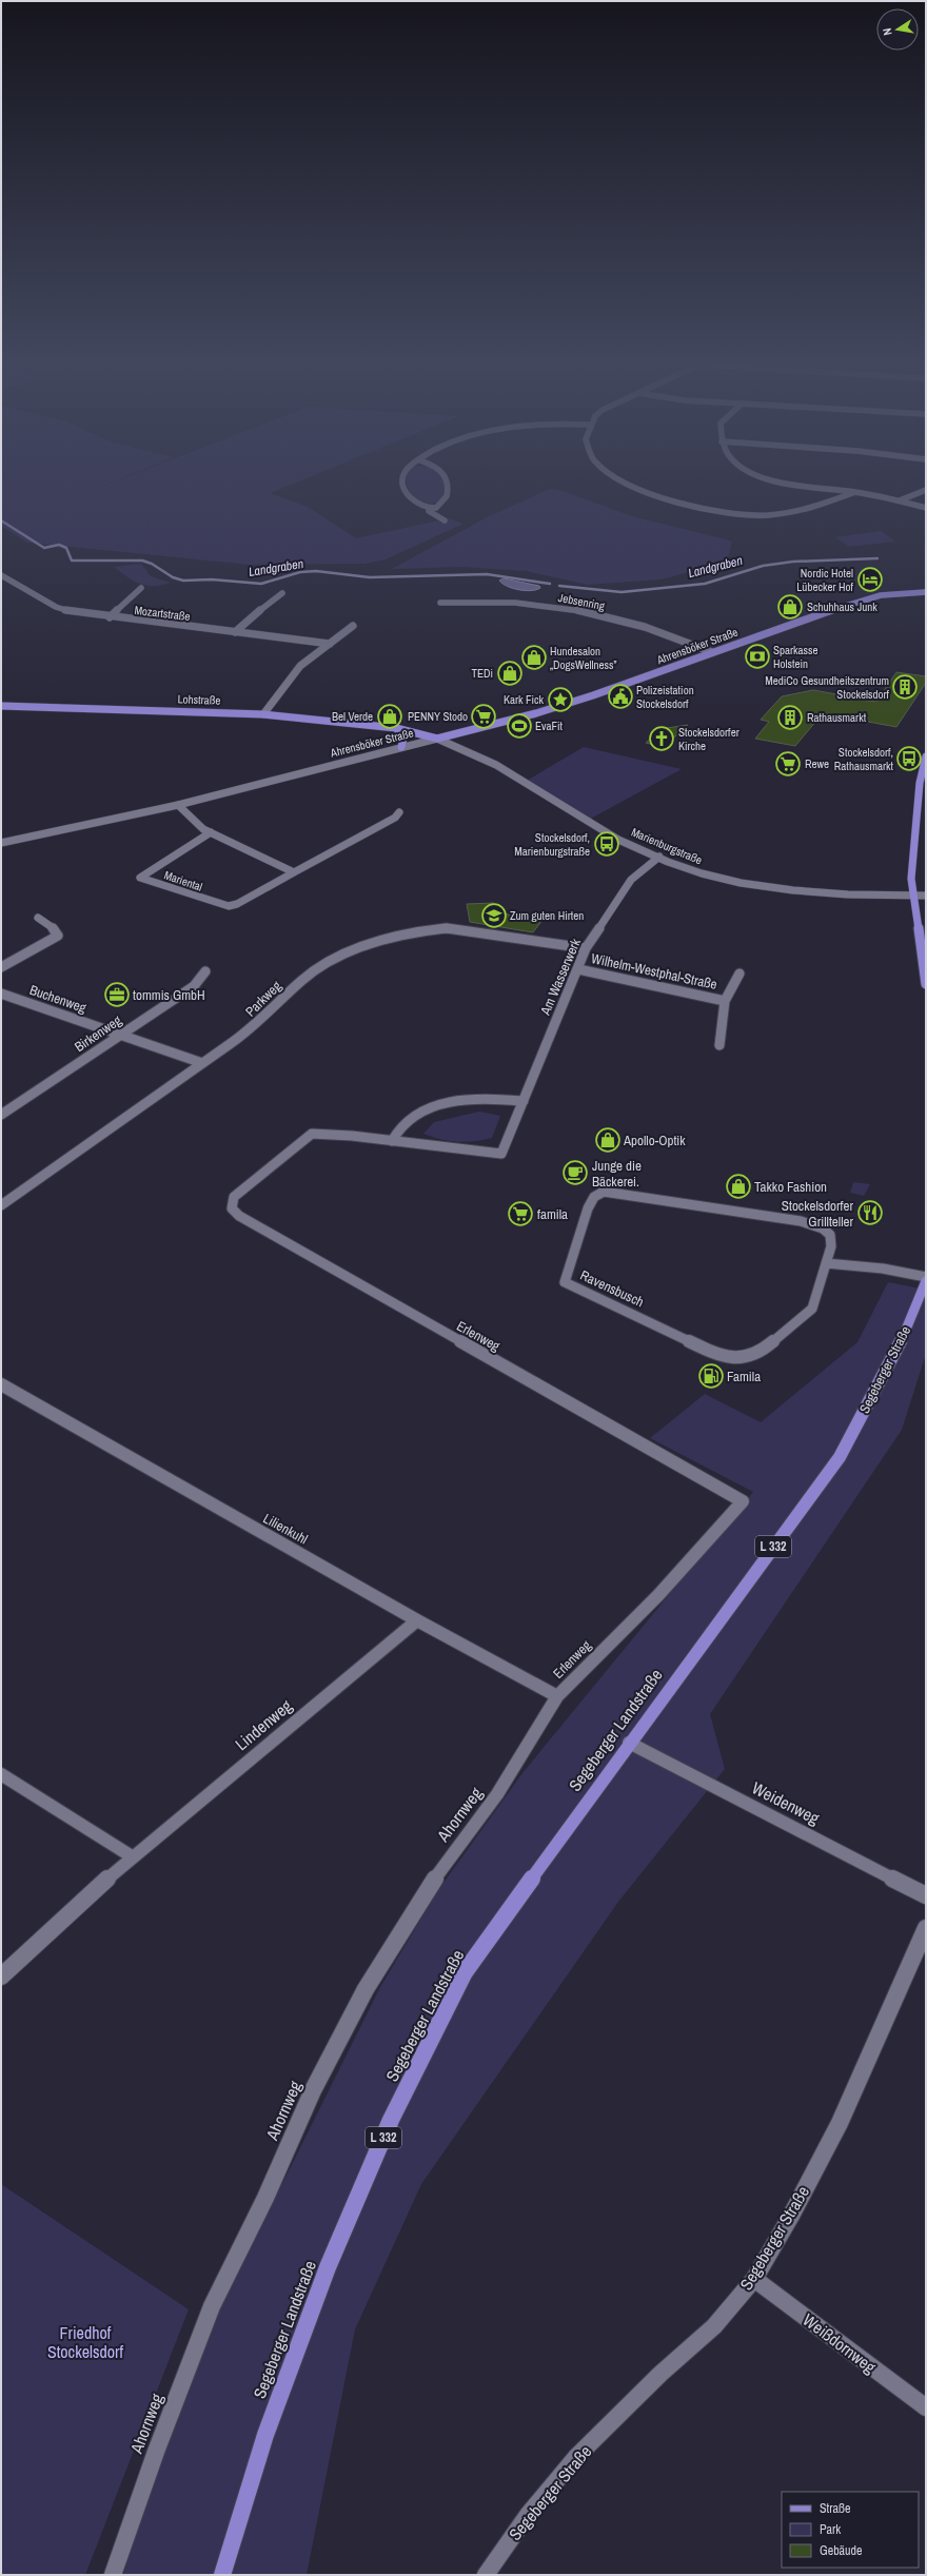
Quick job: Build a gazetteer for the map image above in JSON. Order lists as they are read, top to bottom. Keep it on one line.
{"streets":{"main road":["Ahrensböker Straße","Lohstraße","Segeberger Straße","L 332","Segeberger Landstraße"],"street":["Jebsenring","Mozartstraße","Marienburgstraße","Mariental","Wilhelm-Westphal-Straße","Am Wasserwerk","Buchenweg","Parkweg","Birkenweg","Ravensbusch","Erlenweg","Lilienkuhl","Lindenweg","Weidenweg","Ahornweg","Weißdornweg"]},"crossings":[["Jebsenring","Ahrensböker Straße"],["Ahrensböker Straße","Lohstraße"],["Ahrensböker Straße","Marienburgstraße"],["Lohstraße","Marienburgstraße"],["Marienburgstraße","Am Wasserwerk"],["Wilhelm-Westphal-Straße","Am Wasserwerk"],["Am Wasserwerk","Parkweg"],["Am Wasserwerk","Erlenweg"],["Buchenweg","Parkweg"],["Buchenweg","Birkenweg"],["Erlenweg","Lilienkuhl"],["Erlenweg","Ahornweg"],["Segeberger Straße","Segeberger Landstraße"],["Segeberger Straße","Weißdornweg"],["Lilienkuhl","Lindenweg"],["Lilienkuhl","Ahornweg"],["Segeberger Landstraße","Weidenweg"]],"water":["Landgraben"],"parks":["Friedhof Stockelsdorf"],"places":{"hotel":["Nordic Hotel Lübecker Hof"],"shop":["Schuhhaus Junk","Hundesalon „DogsWellness”","TEDi","Bel Verde","Apollo-Optik","Takko Fashion"],"bank":["Sparkasse Holstein"],"building":["MediCo Gesundheitszentrum Stockelsdorf","Rathausmarkt"],"public building":["Polizeistation Stockelsdorf"],"place":["Kark Fick"],"supermarket":["PENNY Stodo","Rewe","famila"],"sports":["EvaFit"],"church":["Stockelsdorfer Kirche"],"bus stop":["Stockelsdorf, Rathausmarkt","Stockelsdorf, Marienburgstraße"],"school or university":["Zum guten Hirten"],"office":["tommis GmbH"],"cafe":["Junge die Bäckerei."],"restaurant":["Stockelsdorfer Grillteller"],"fuel station":["Famila"]},"legend":["Straße","Park","Gebäude"],"north":"left"}
